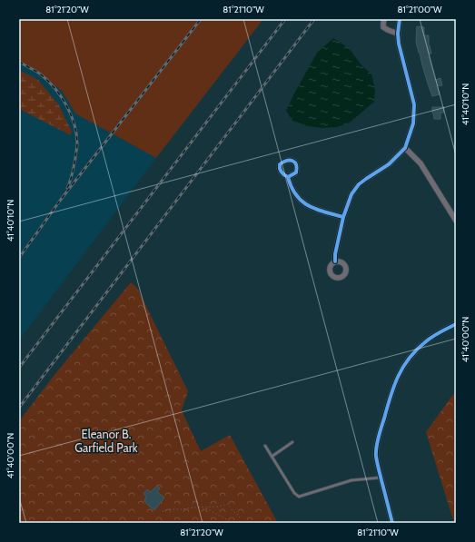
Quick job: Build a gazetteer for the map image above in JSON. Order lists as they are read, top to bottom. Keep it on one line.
{"parks":["Eleanor B. Garfield Park"],"coordinates":["81°21'20\"W","81°21'10\"W","81°21'00\"W","41°40'10\"N","41°40'00\"N"]}
